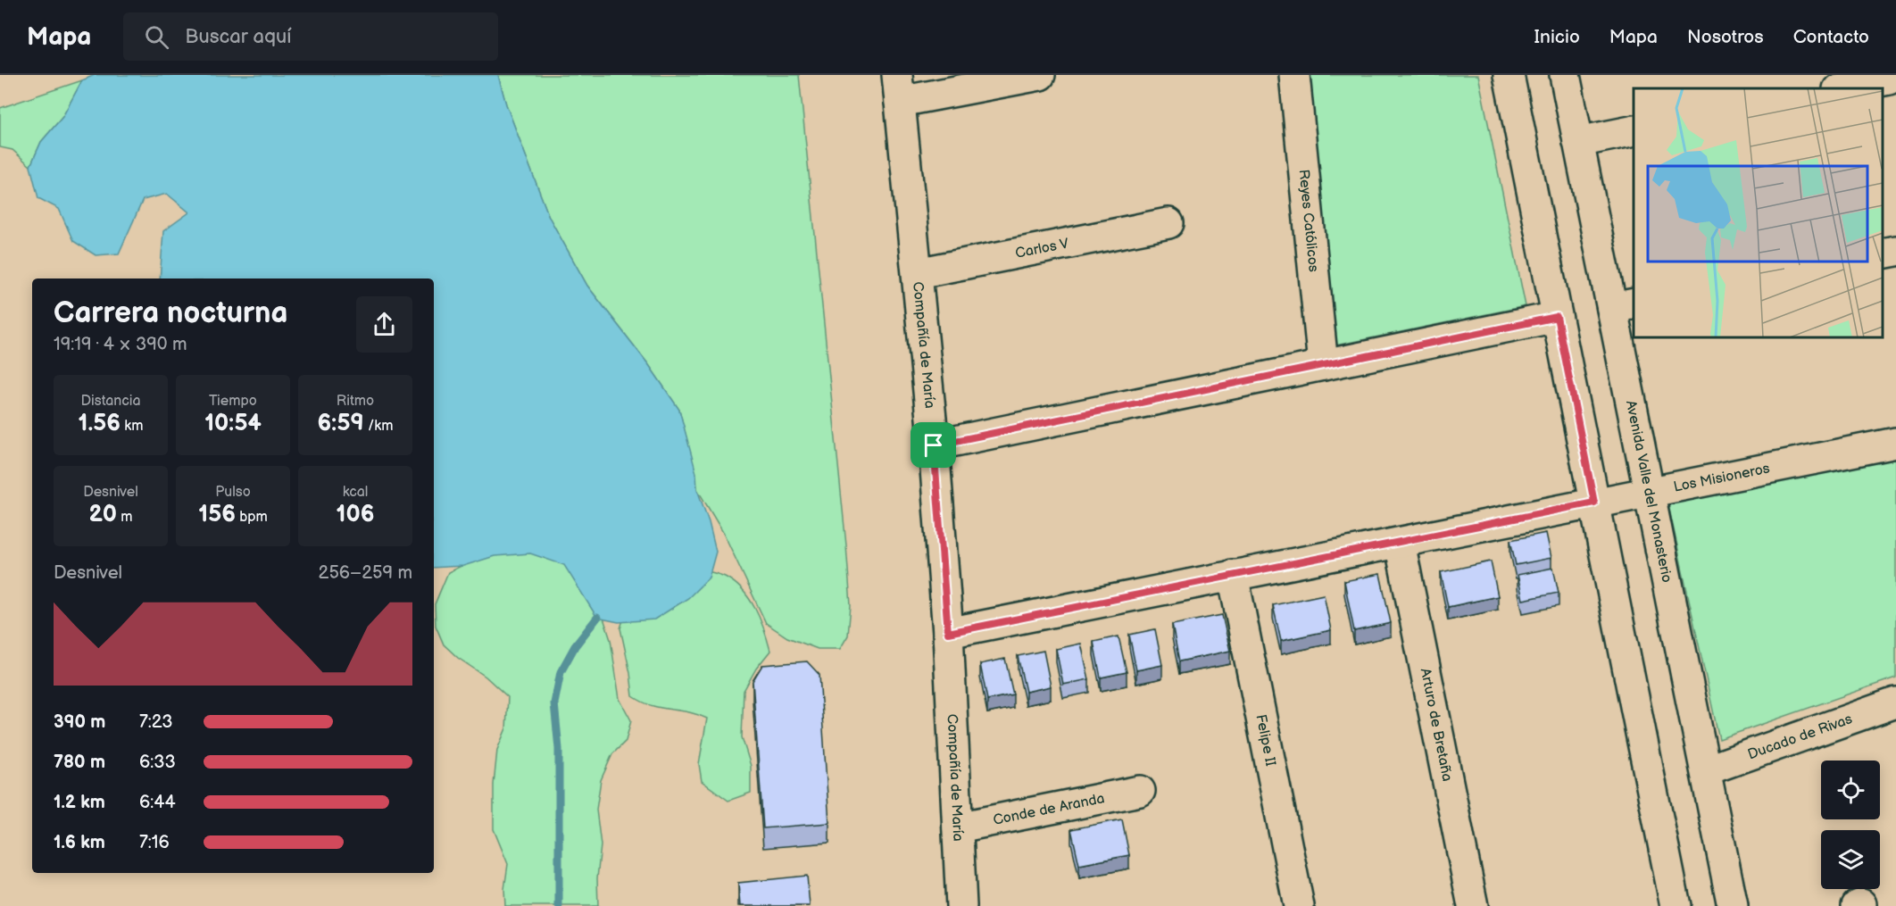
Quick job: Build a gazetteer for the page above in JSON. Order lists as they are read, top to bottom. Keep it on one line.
{"streets":{"street":["Reyes Católicos","Carlos V","Compañía de María","Los Misioneros","Avenida Valle del Monasterio","Arturo de Bretaña","Ducado de Rivas","Felipe II","Conde de Aranda"]},"crossings":[["Carlos V","Compañía de María"],["Compañía de María","Los Misioneros"],["Compañía de María","Conde de Aranda"],["Los Misioneros","Avenida Valle del Monasterio"],["Los Misioneros","Arturo de Bretaña"],["Los Misioneros","Felipe II"],["Avenida Valle del Monasterio","Ducado de Rivas"]],"page":{"header":"Mapa","search":"Buscar aquí","nav":["Inicio","Mapa","Nosotros","Contacto"],"heading":["Carrera nocturna","19:19 · 4 × 390 m"],"stats":[["Distancia","1.56 km"],["Tiempo","10:54"],["Ritmo","6:59 /km"],["Desnivel","20 m"],["Pulso","156 bpm"],["kcal","106"]],"chart":["Desnivel","256–259 m"],"list":[{"name":"390 m","note":"7:23"},{"name":"780 m","note":"6:33"},{"name":"1.2 km","note":"6:44"},{"name":"1.6 km","note":"7:16"}]}}
